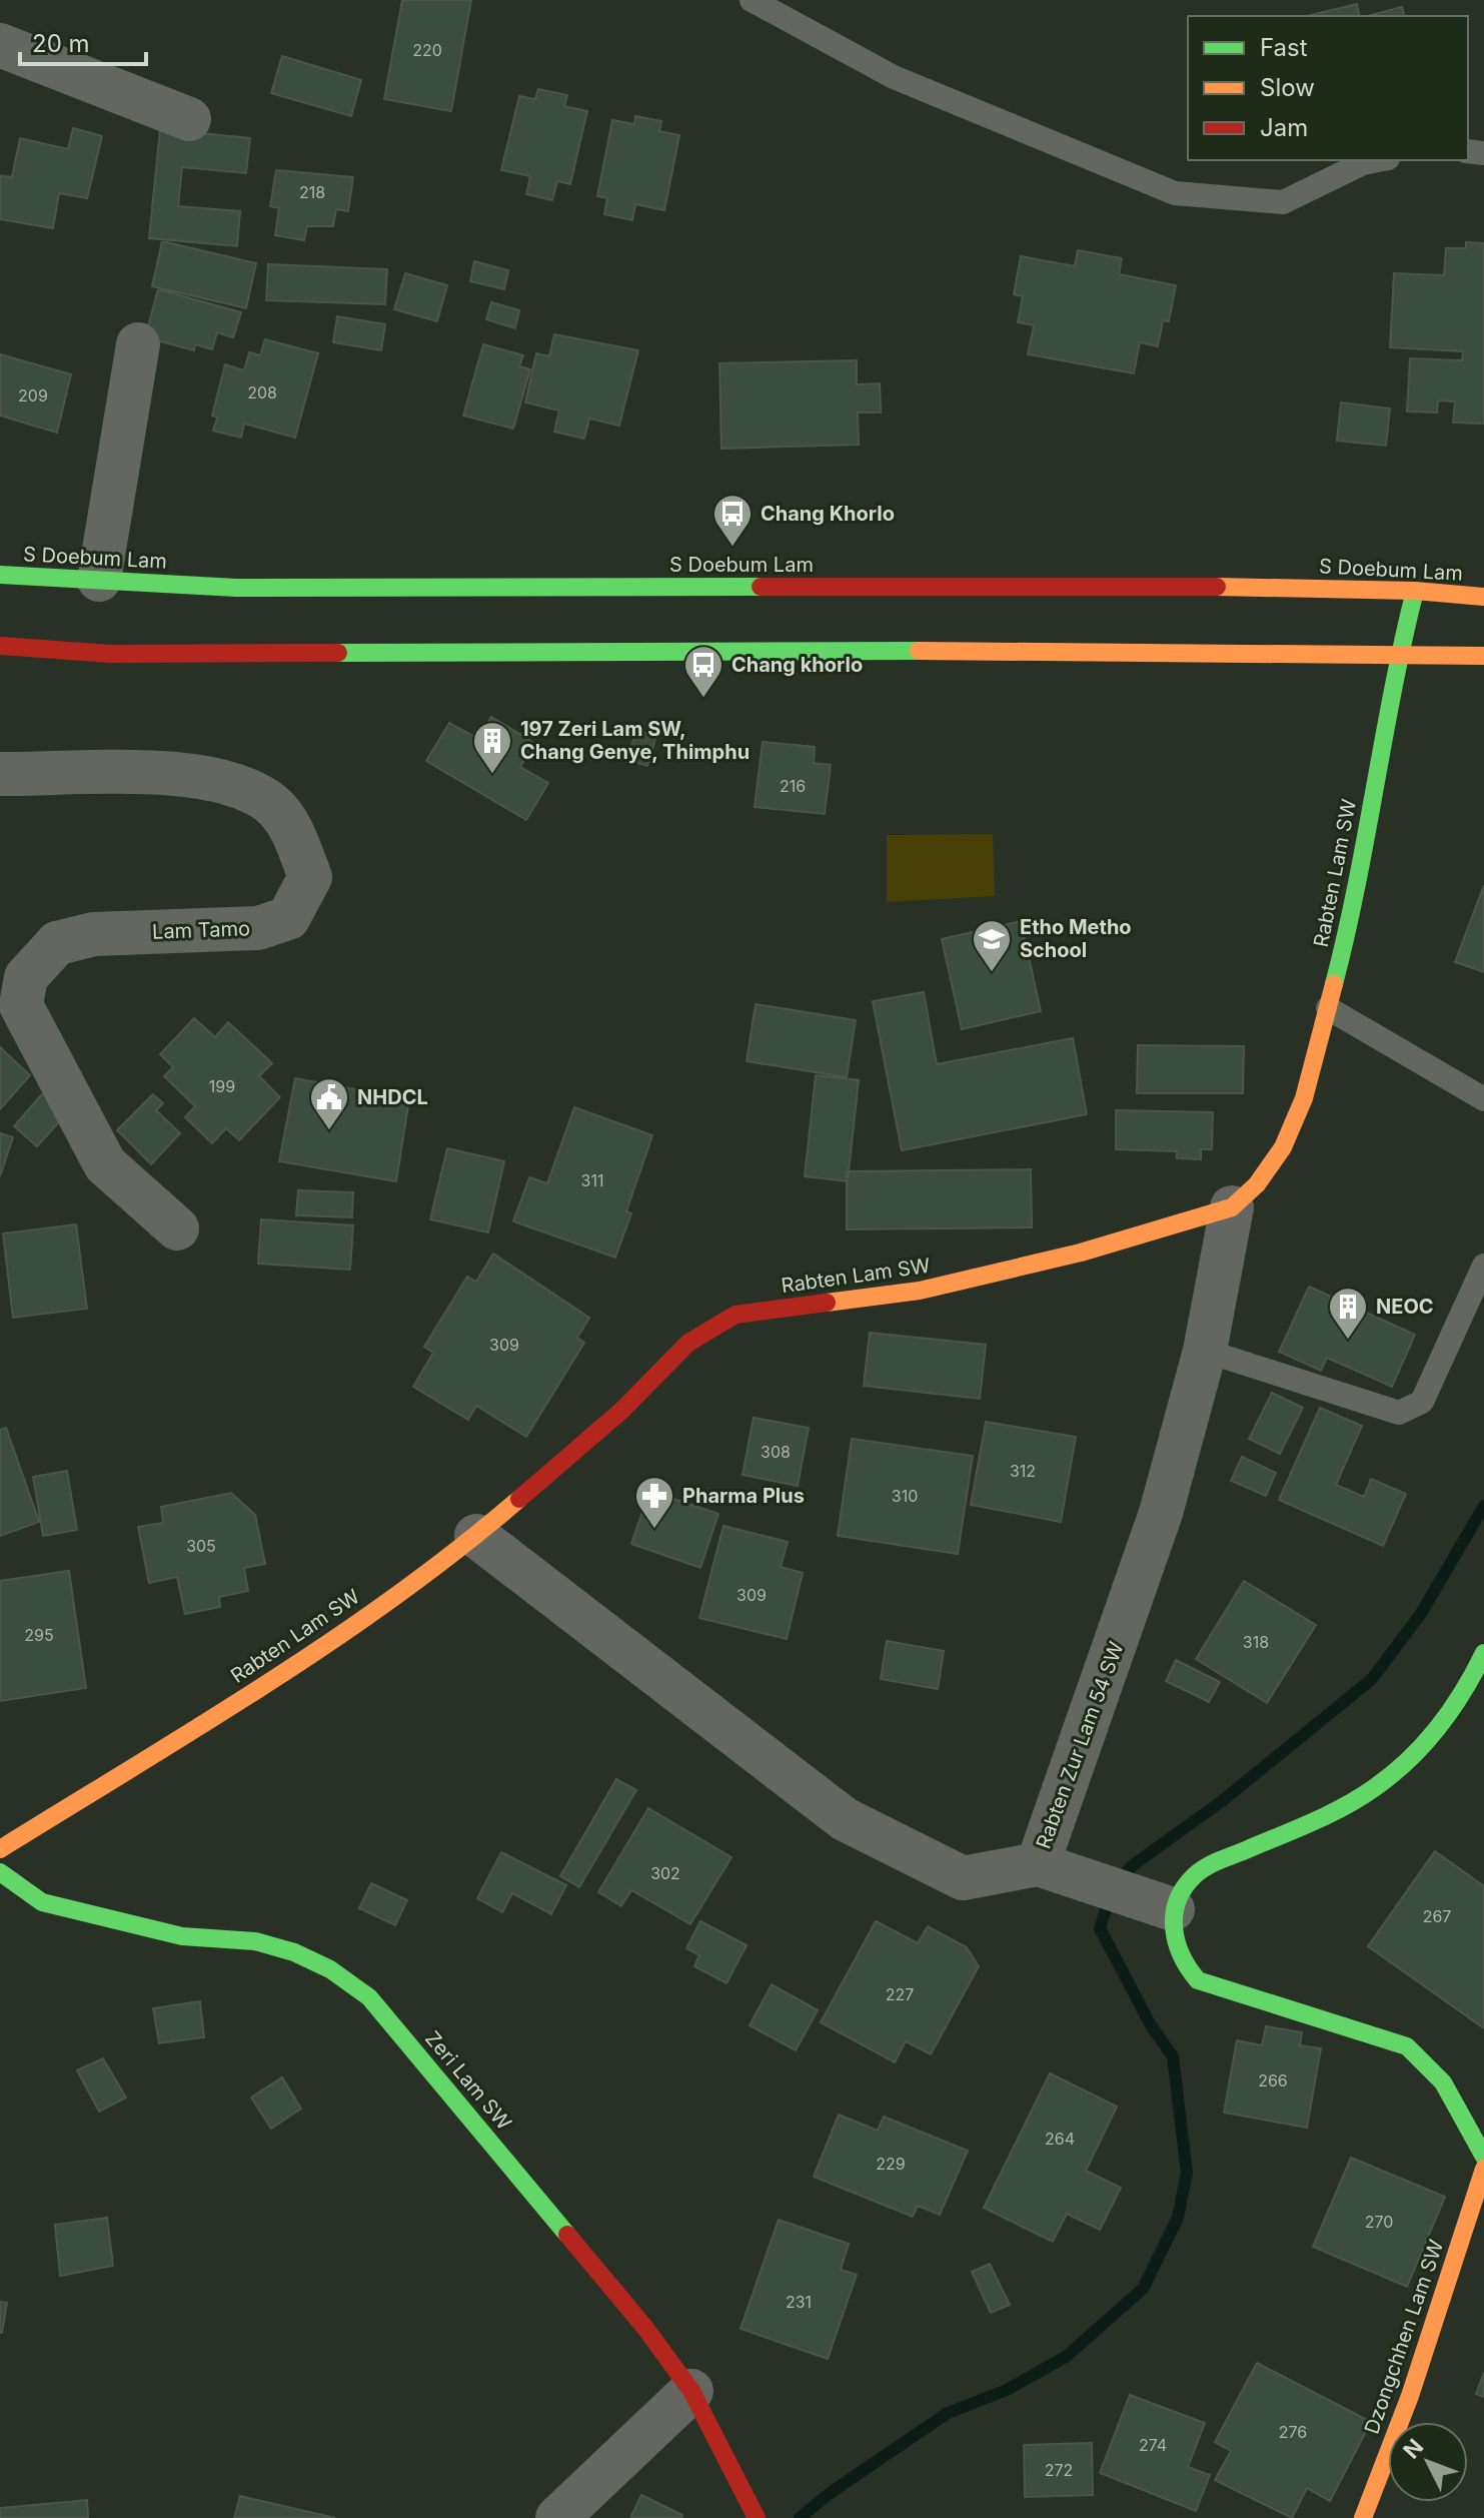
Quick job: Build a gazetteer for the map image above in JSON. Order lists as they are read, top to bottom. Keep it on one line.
{"streets":{"main road":["S Doebum Lam","Rabten Lam SW","Zeri Lam SW","Dzongchhen Lam SW"],"street":["Lam Tamo","Rabten Zur Lam 54 SW"]},"crossings":[["S Doebum Lam","Rabten Lam SW"],["Rabten Lam SW","Rabten Zur Lam 54 SW"]],"places":{"bus stop":["Chang Khorlo","Chang khorlo"],"building":["197 Zeri Lam SW, Chang Genye, Thimphu","NEOC"],"school or university":["Etho Metho School"],"public building":["NHDCL"],"pharmacy":["Pharma Plus"]},"house_numbers":["220","218","208","209","216","199","311","309","308","312","310","305","309","295","318","302","267","227","266","264","229","270","231","276","274","272"],"legend":["Fast","Slow","Jam"],"scale_bar":"20 m","north":"top left"}
